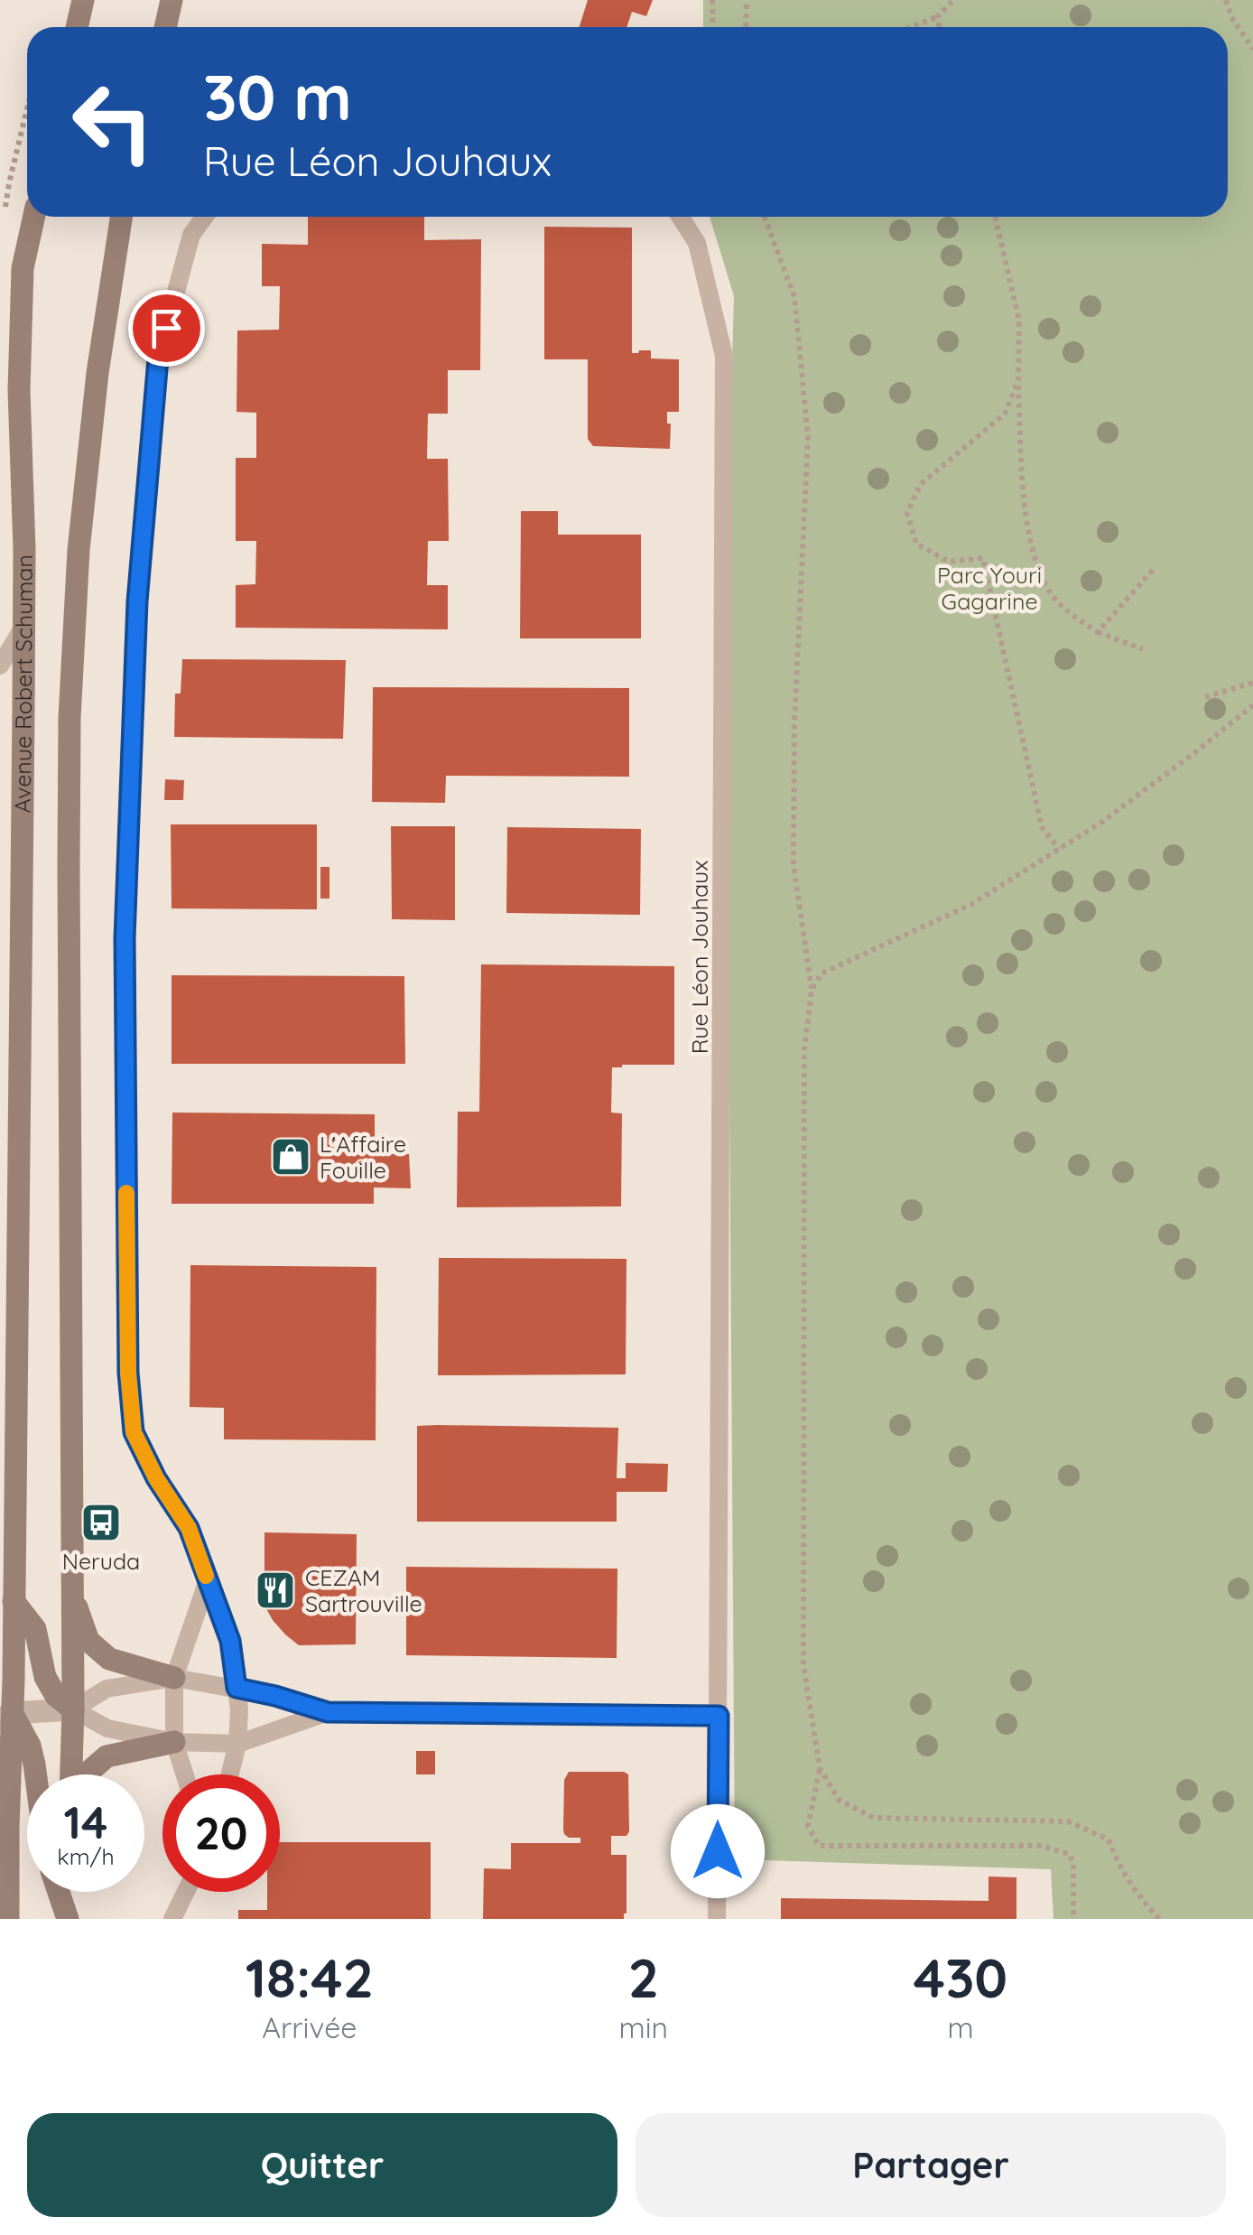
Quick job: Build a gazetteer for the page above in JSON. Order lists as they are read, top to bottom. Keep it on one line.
{"streets":{"main road":["Avenue Robert Schuman"],"lane":["Rue Léon Jouhaux"]},"parks":["Parc Youri Gagarine"],"places":{"shop":["L'Affaire Fouille"],"bus stop":["Neruda"],"restaurant":["CEZAM Sartrouville"]},"page":{"turn":["30 m","Rue Léon Jouhaux"],"speed":"14 km/h","limit":"20","eta":["18:42","Arrivée","2","min","430","m"],"buttons":["Quitter","Partager"]}}
